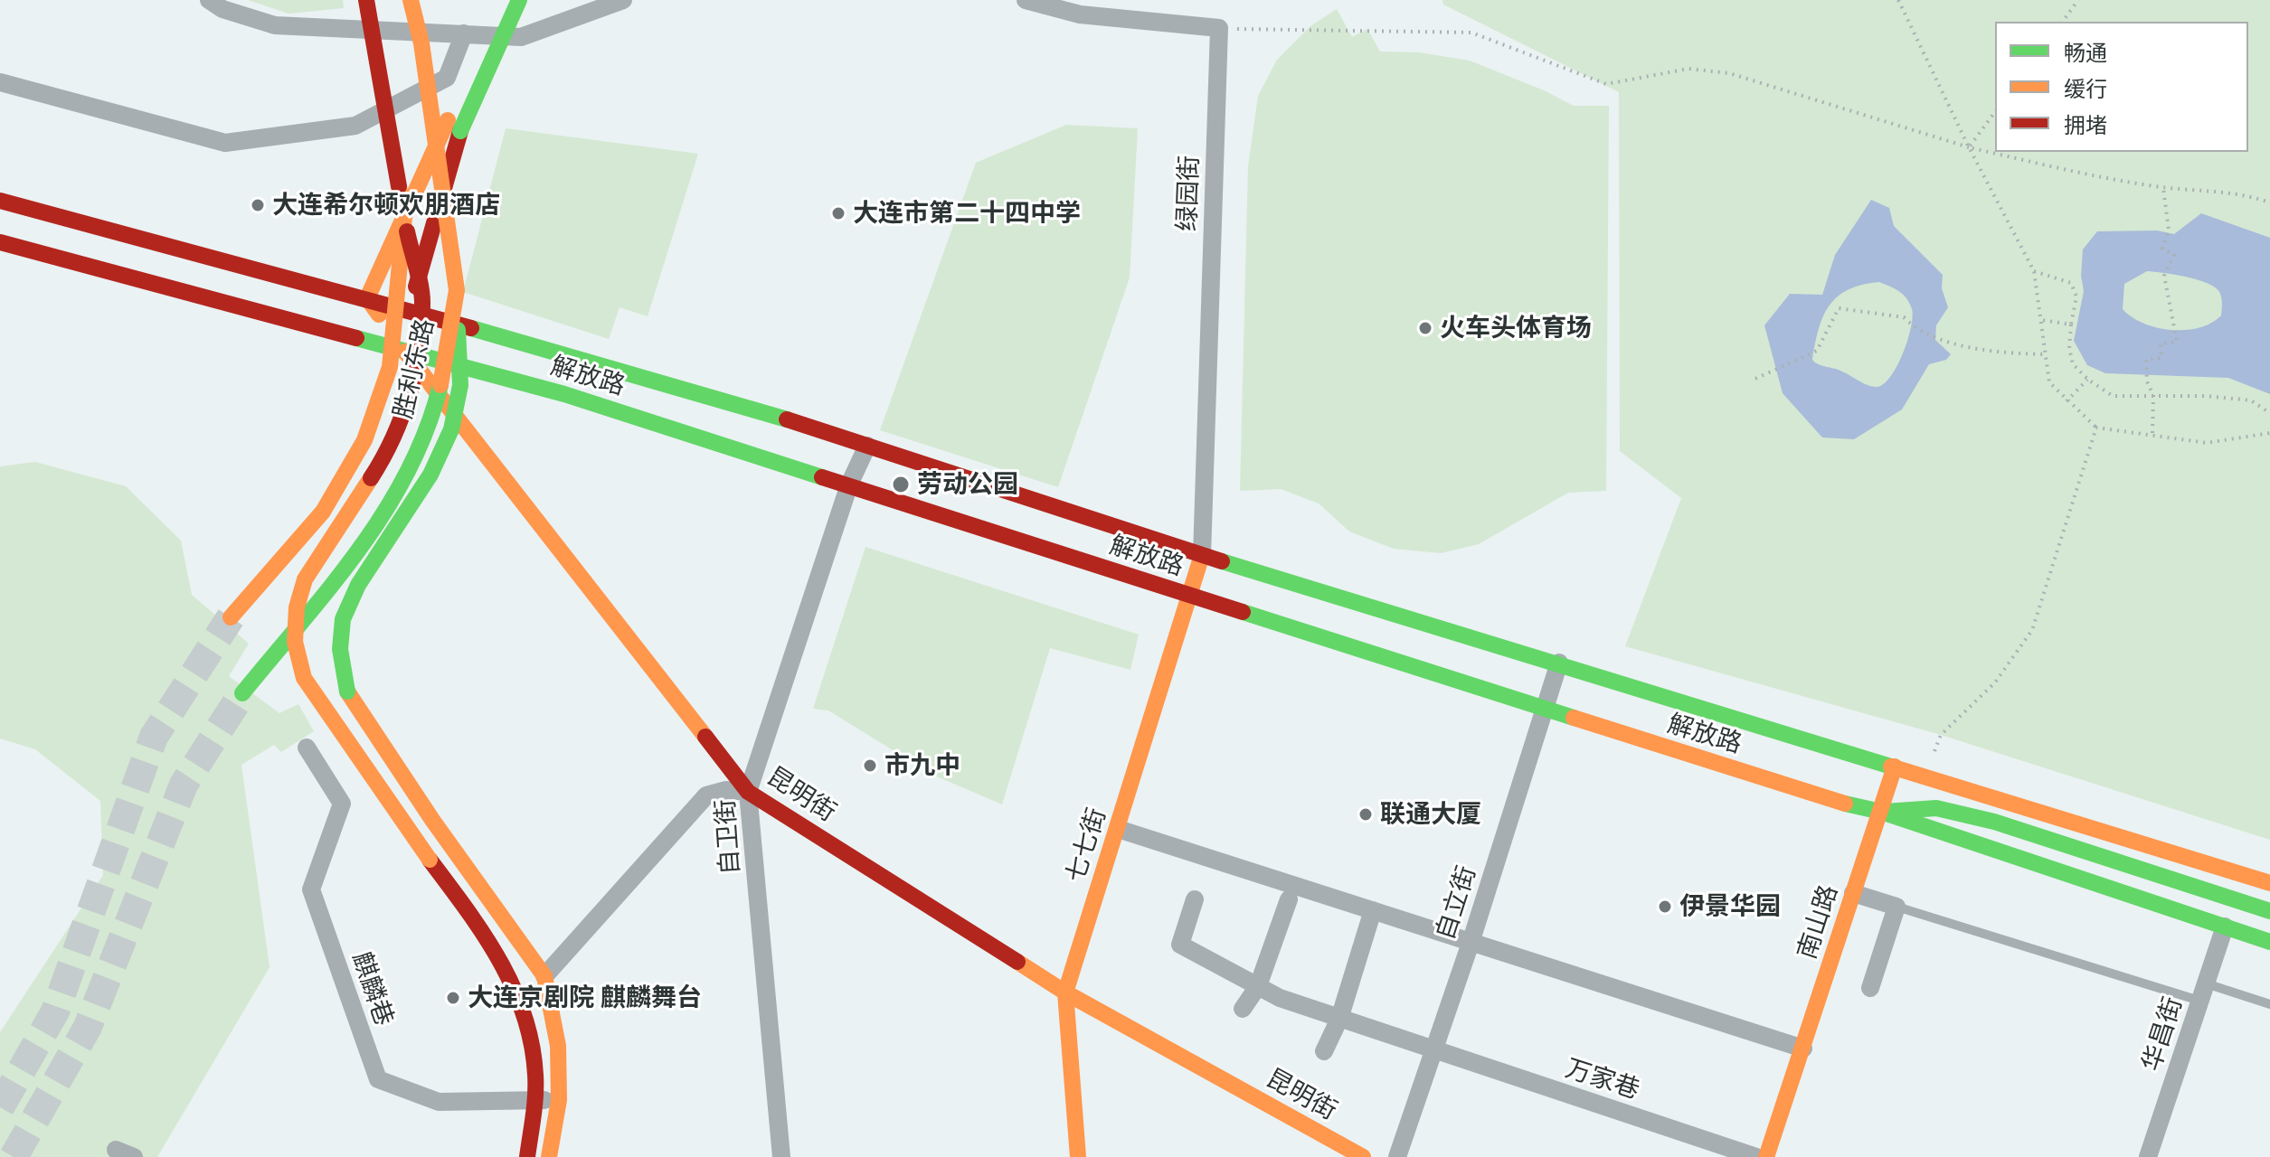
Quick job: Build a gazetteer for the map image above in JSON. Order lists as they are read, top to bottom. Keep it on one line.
{"streets":{"main road":["胜利东路","解放路","昆明街","七七街","南山路"],"street":["绿园街","自卫街","自立街","麒麟巷","华昌街","万家巷"]},"crossings":[["绿园街","解放路"],["绿园街","七七街"],["解放路","昆明街"],["解放路","自卫街"],["解放路","七七街"],["解放路","自立街"],["解放路","南山路"],["解放路","华昌街"],["昆明街","自卫街"],["昆明街","七七街"],["自立街","万家巷"]],"places":["大连希尔顿欢朋酒店","大连市第二十四中学","火车头体育场","劳动公园","市九中","联通大厦","伊景华园","大连京剧院 麒麟舞台"],"legend":["畅通","缓行","拥堵"]}
